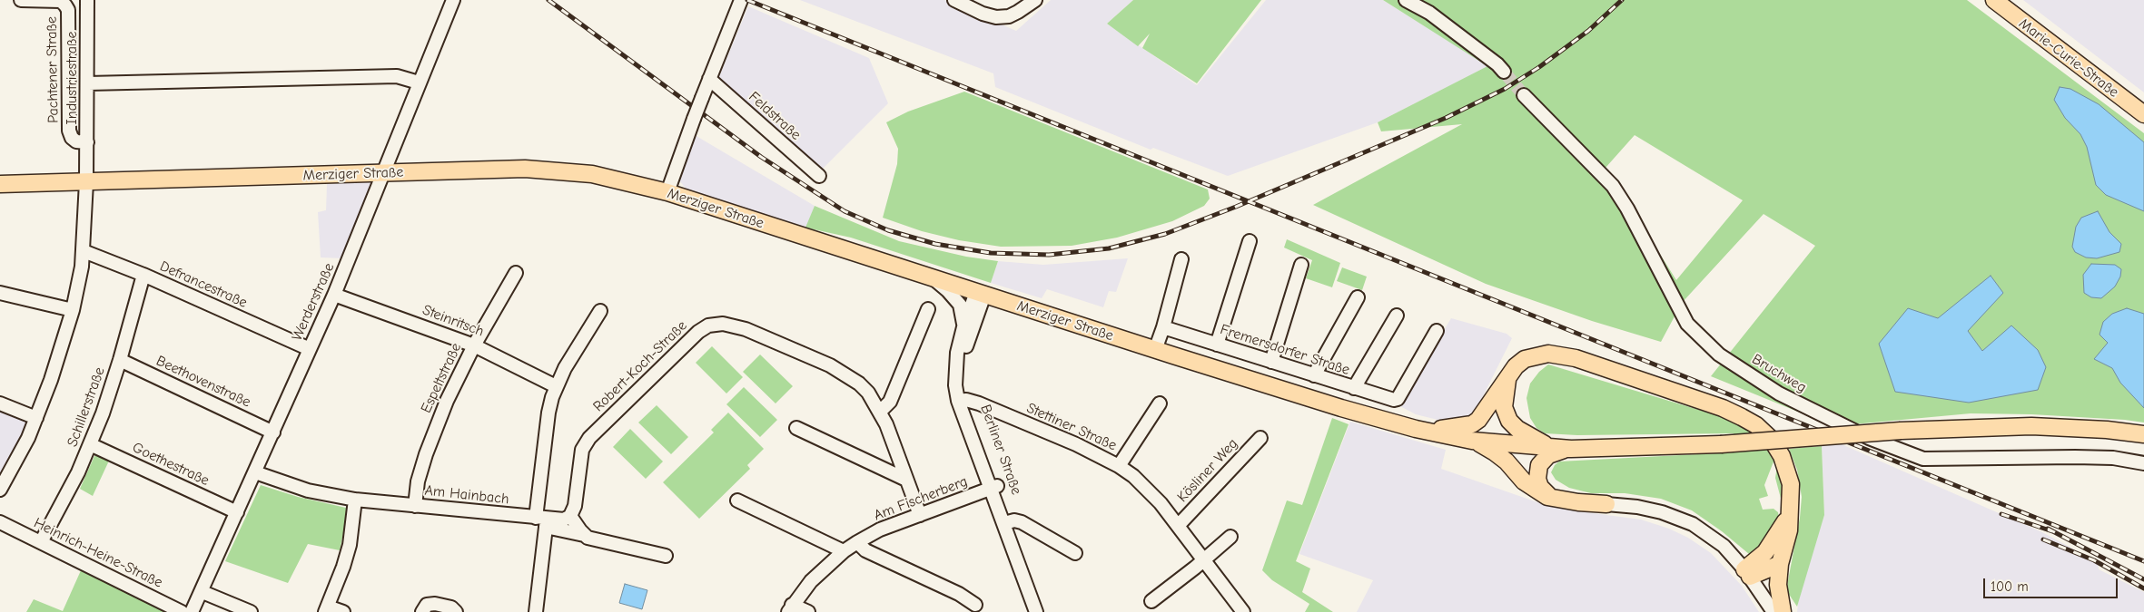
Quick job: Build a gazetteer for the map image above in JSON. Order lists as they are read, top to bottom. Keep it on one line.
{"streets":{"main road":["Marie-Curie-Straße","Merziger Straße"],"street":["Pachtener Straße","Industriestraße","Feldstraße","Defrancestraße","Werderstraße","Steinritsch","Fremersdorfer Straße","Robert-Koch-Straße","Bruchweg","Espeltstraße","Beethovenstraße","Schillerstraße","Stettiner Straße","Berliner Straße","Goethestraße","Kösliner Weg","Am Hainbach","Am Fischerberg","Heinrich-Heine-Straße"]},"crossings":[["Pachtener Straße","Industriestraße"],["Industriestraße","Merziger Straße"],["Industriestraße","Defrancestraße"],["Merziger Straße","Werderstraße"],["Merziger Straße","Berliner Straße"],["Defrancestraße","Werderstraße"],["Defrancestraße","Schillerstraße"],["Werderstraße","Steinritsch"],["Werderstraße","Beethovenstraße"],["Werderstraße","Goethestraße"],["Werderstraße","Am Hainbach"],["Steinritsch","Espeltstraße"],["Robert-Koch-Straße","Am Hainbach"],["Robert-Koch-Straße","Am Fischerberg"],["Espeltstraße","Am Hainbach"],["Beethovenstraße","Schillerstraße"],["Schillerstraße","Goethestraße"],["Schillerstraße","Heinrich-Heine-Straße"],["Stettiner Straße","Berliner Straße"],["Stettiner Straße","Kösliner Weg"],["Berliner Straße","Am Fischerberg"]],"scale_bar":"100 m"}
